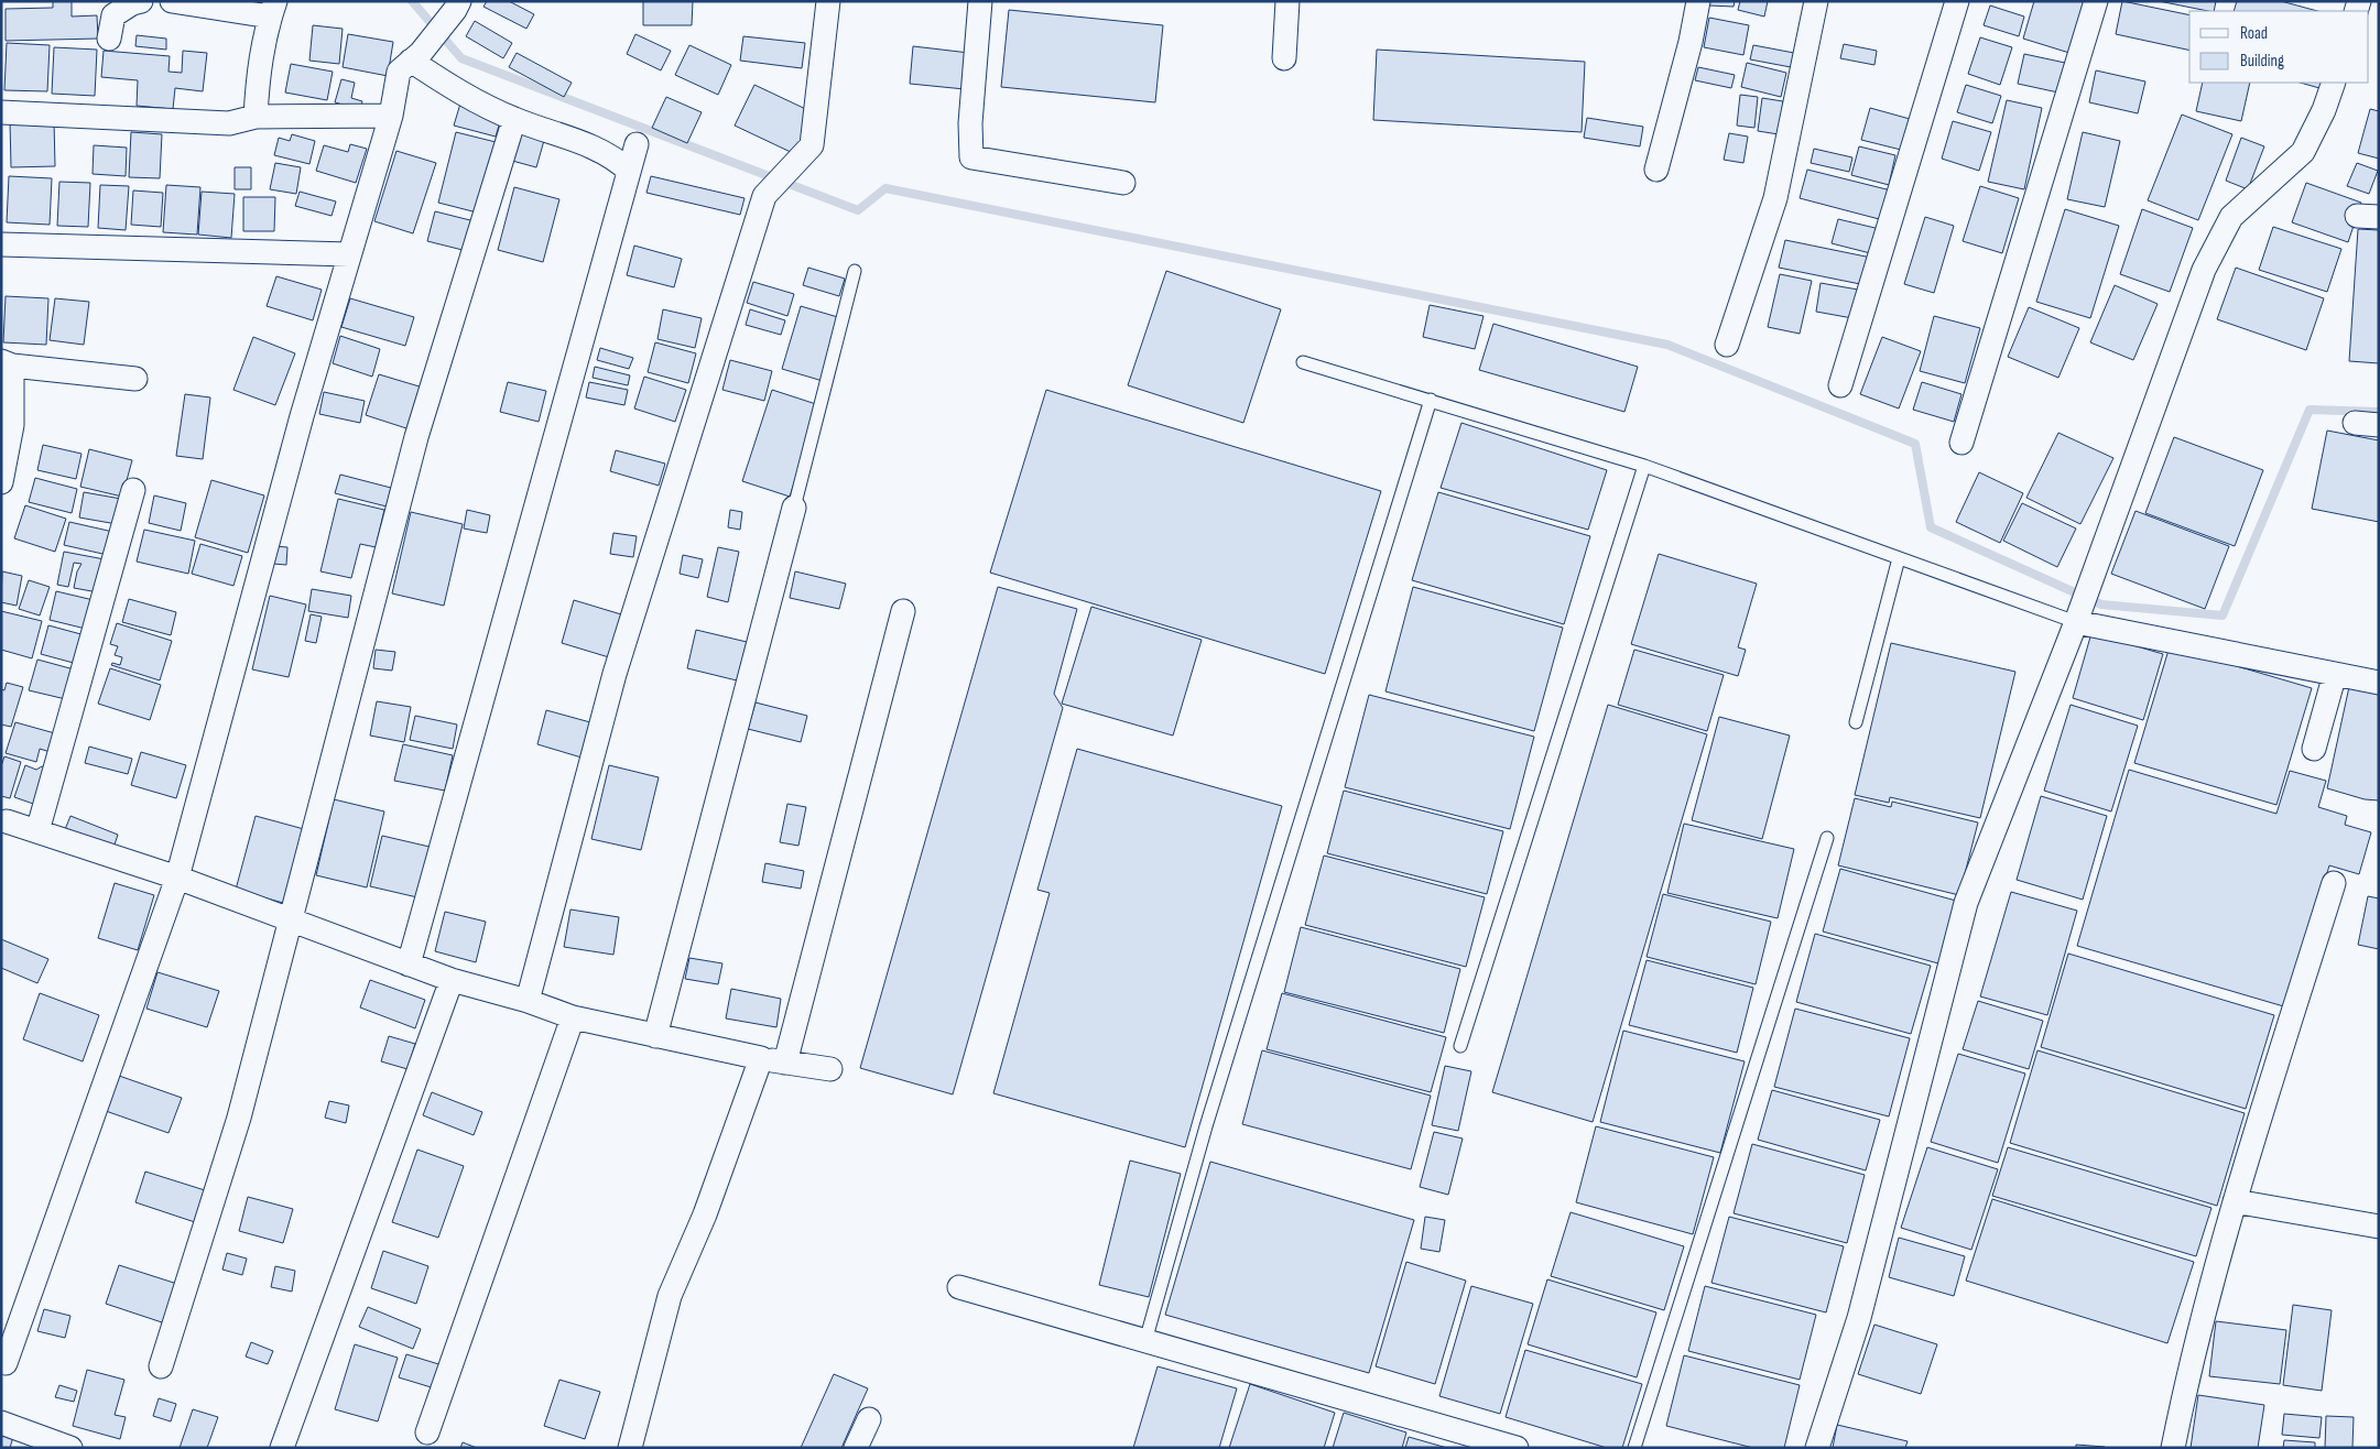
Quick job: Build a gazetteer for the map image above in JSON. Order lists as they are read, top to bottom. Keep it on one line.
{"legend":["Road","Building"]}
